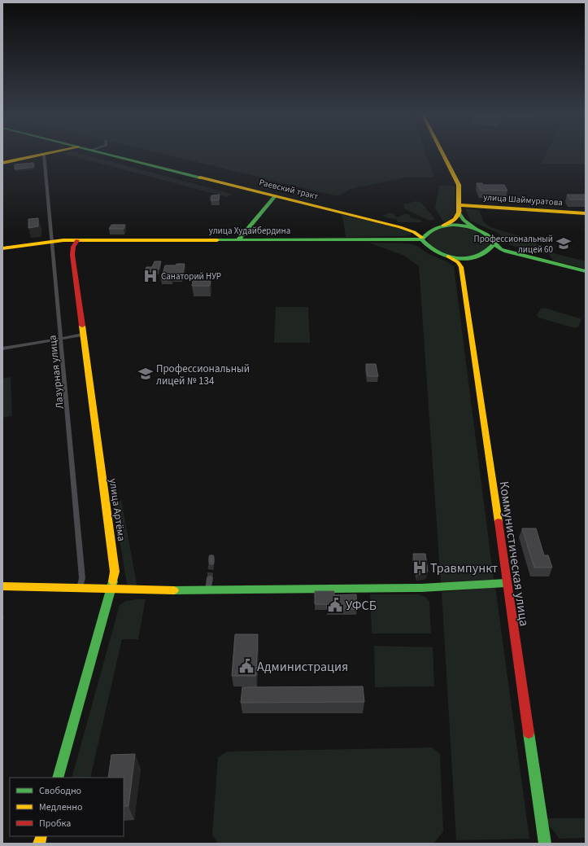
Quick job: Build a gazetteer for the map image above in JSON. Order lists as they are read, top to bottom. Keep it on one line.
{"streets":{"main road":["Раевский тракт","улица Шаймуратова","улица Худайбердина","улица Артёма","Коммунистическая улица"],"street":["Лазурная улица"]},"crossings":[["Раевский тракт","улица Худайбердина"],["улица Худайбердина","Лазурная улица"],["улица Худайбердина","улица Артёма"]],"places":{"school or university":["Профессиональный лицей 60","Профессиональный лицей № 134"],"hospital":["Санаторий НУР","Травмпункт"],"public building":["УФСБ","Администрация"]},"legend":["Свободно","Медленно","Пробка"]}
